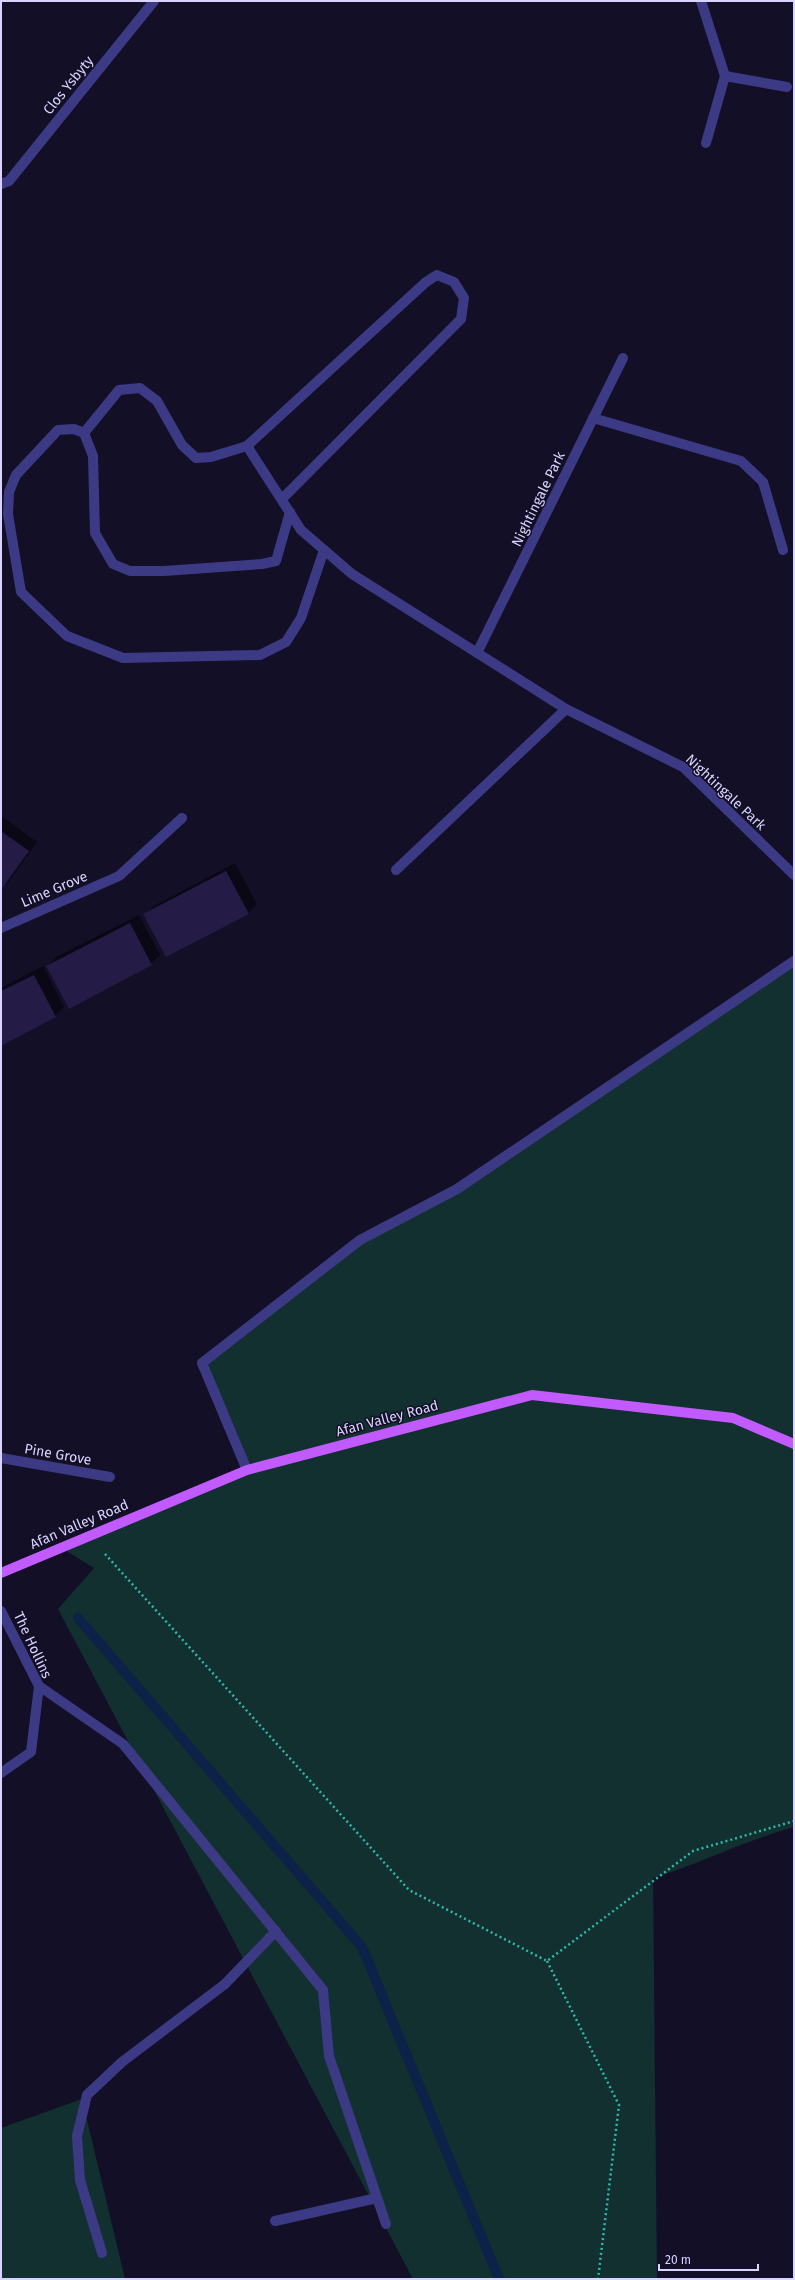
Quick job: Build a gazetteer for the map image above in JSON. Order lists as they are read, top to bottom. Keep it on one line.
{"streets":{"main road":["Afan Valley Road"],"street":["Clos Ysbyty","Nightingale Park","Lime Grove","Pine Grove","The Hollins"]},"scale_bar":"20 m"}
